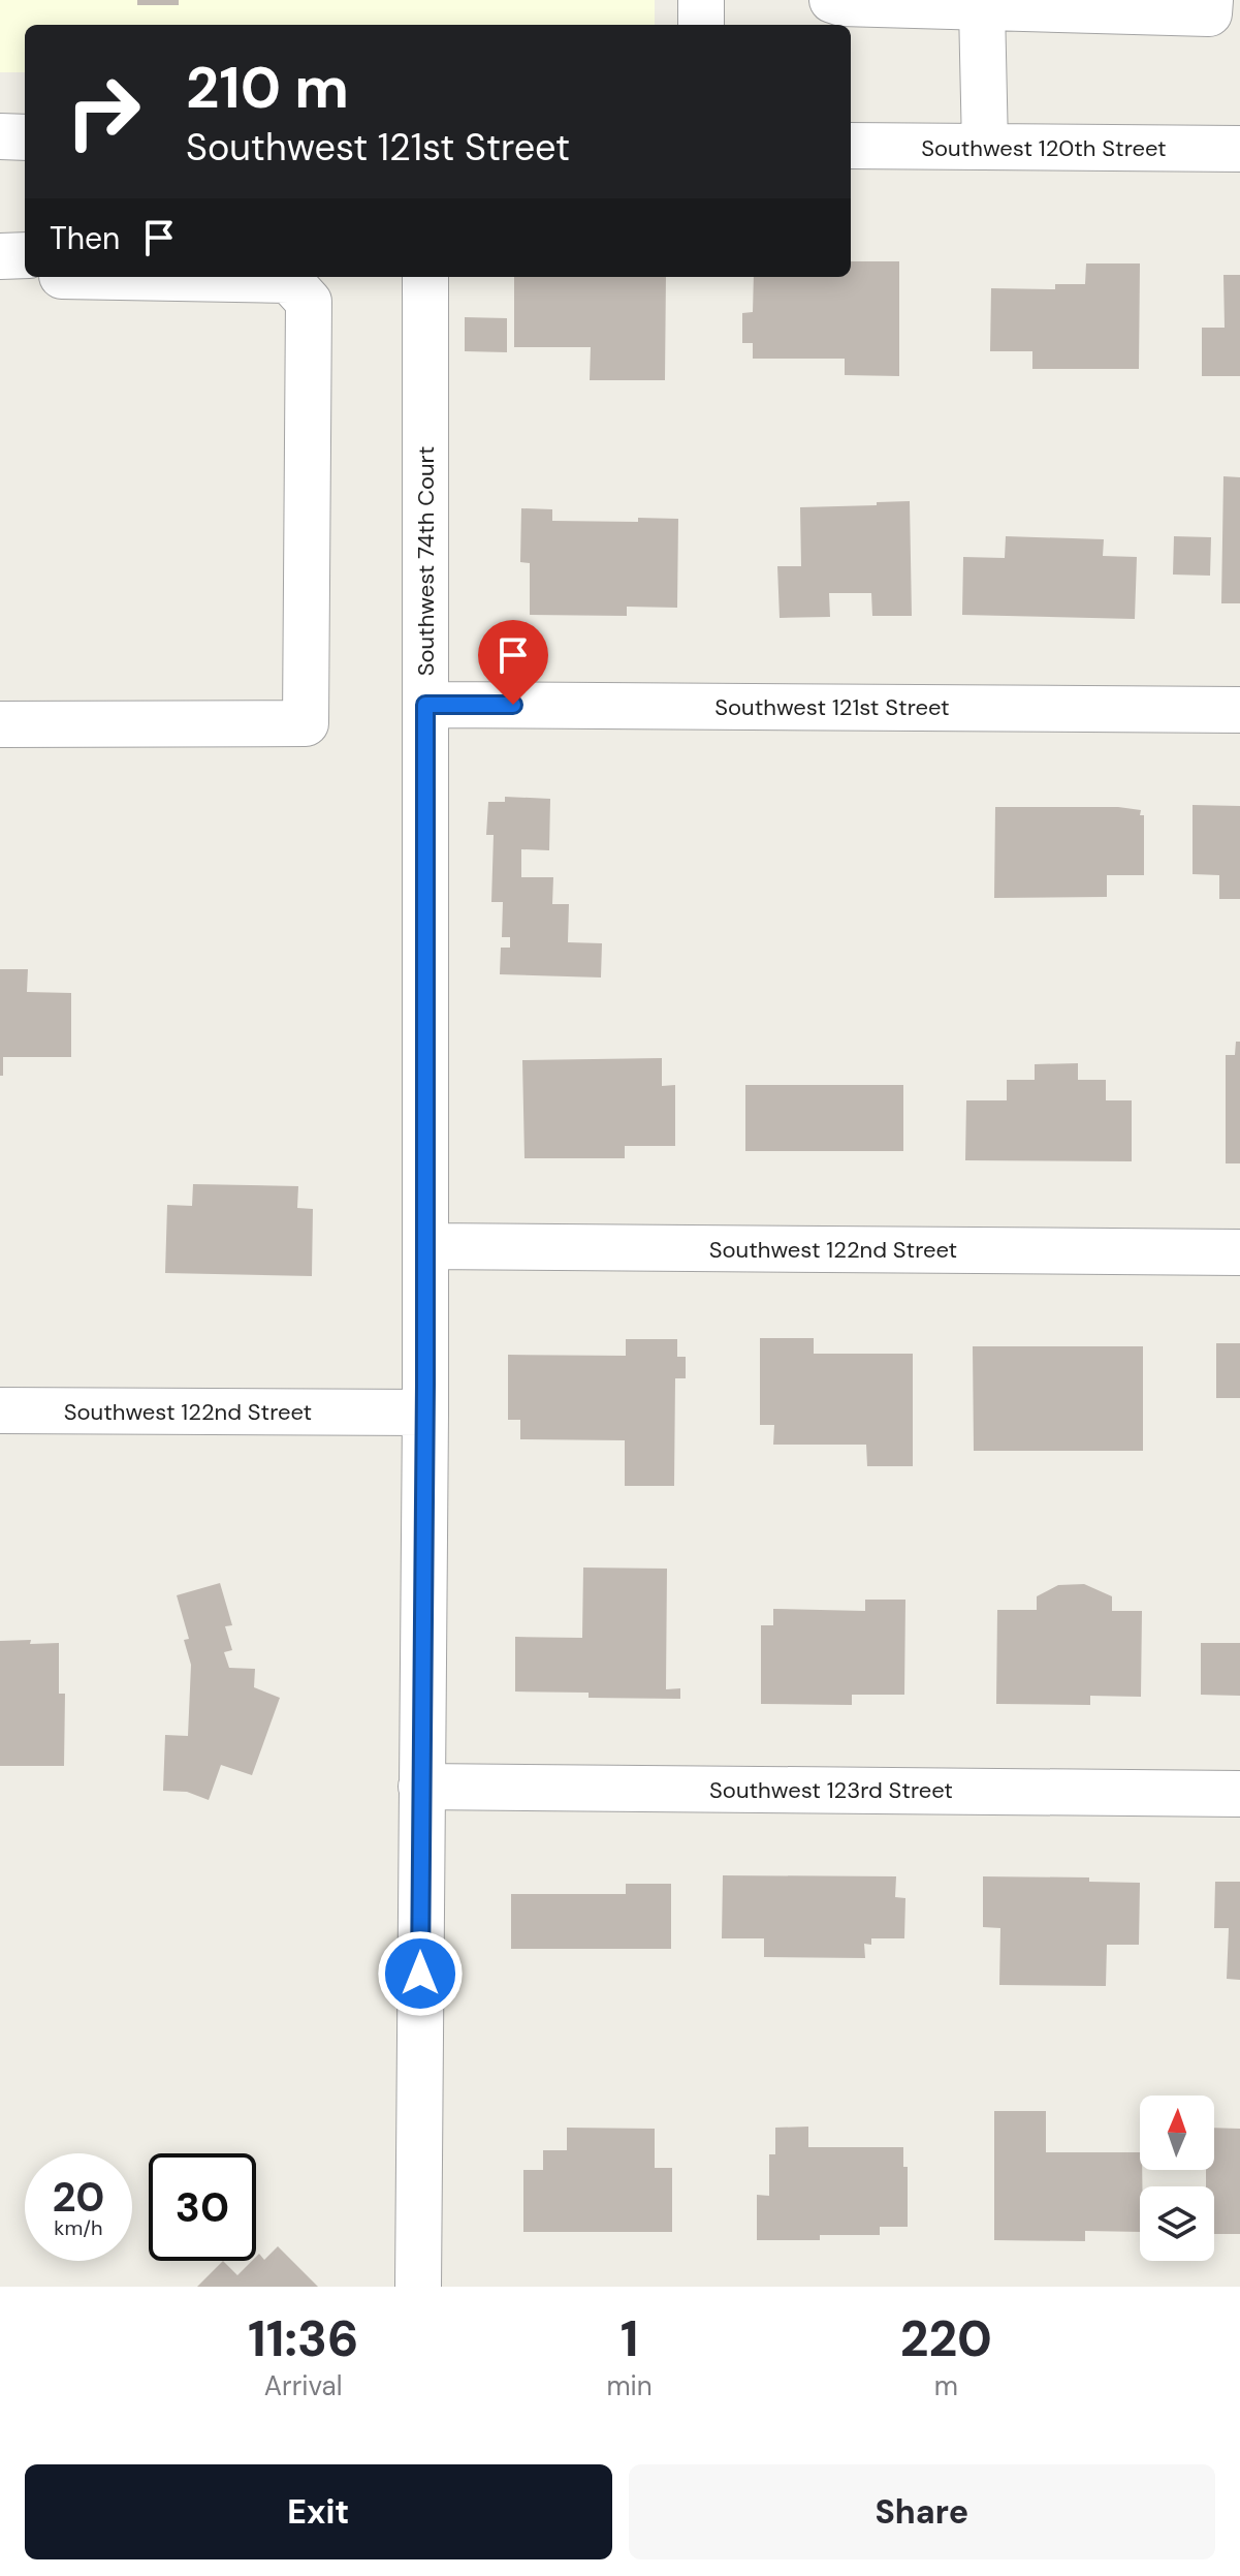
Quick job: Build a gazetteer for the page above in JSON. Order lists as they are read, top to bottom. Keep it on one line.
{"streets":{"street":["Southwest 120th Street","Southwest 74th Court","Southwest 121st Street","Southwest 122nd Street","Southwest 123rd Street"]},"crossings":[["Southwest 74th Court","Southwest 121st Street"],["Southwest 74th Court","Southwest 122nd Street"],["Southwest 74th Court","Southwest 123rd Street"]],"north":"top","page":{"turn":["210 m","Southwest 121st Street"],"then":"Then","speed":"20 km/h","limit":"30","eta":["11:36","Arrival","1","min","220","m"],"buttons":["Exit","Share"]}}
